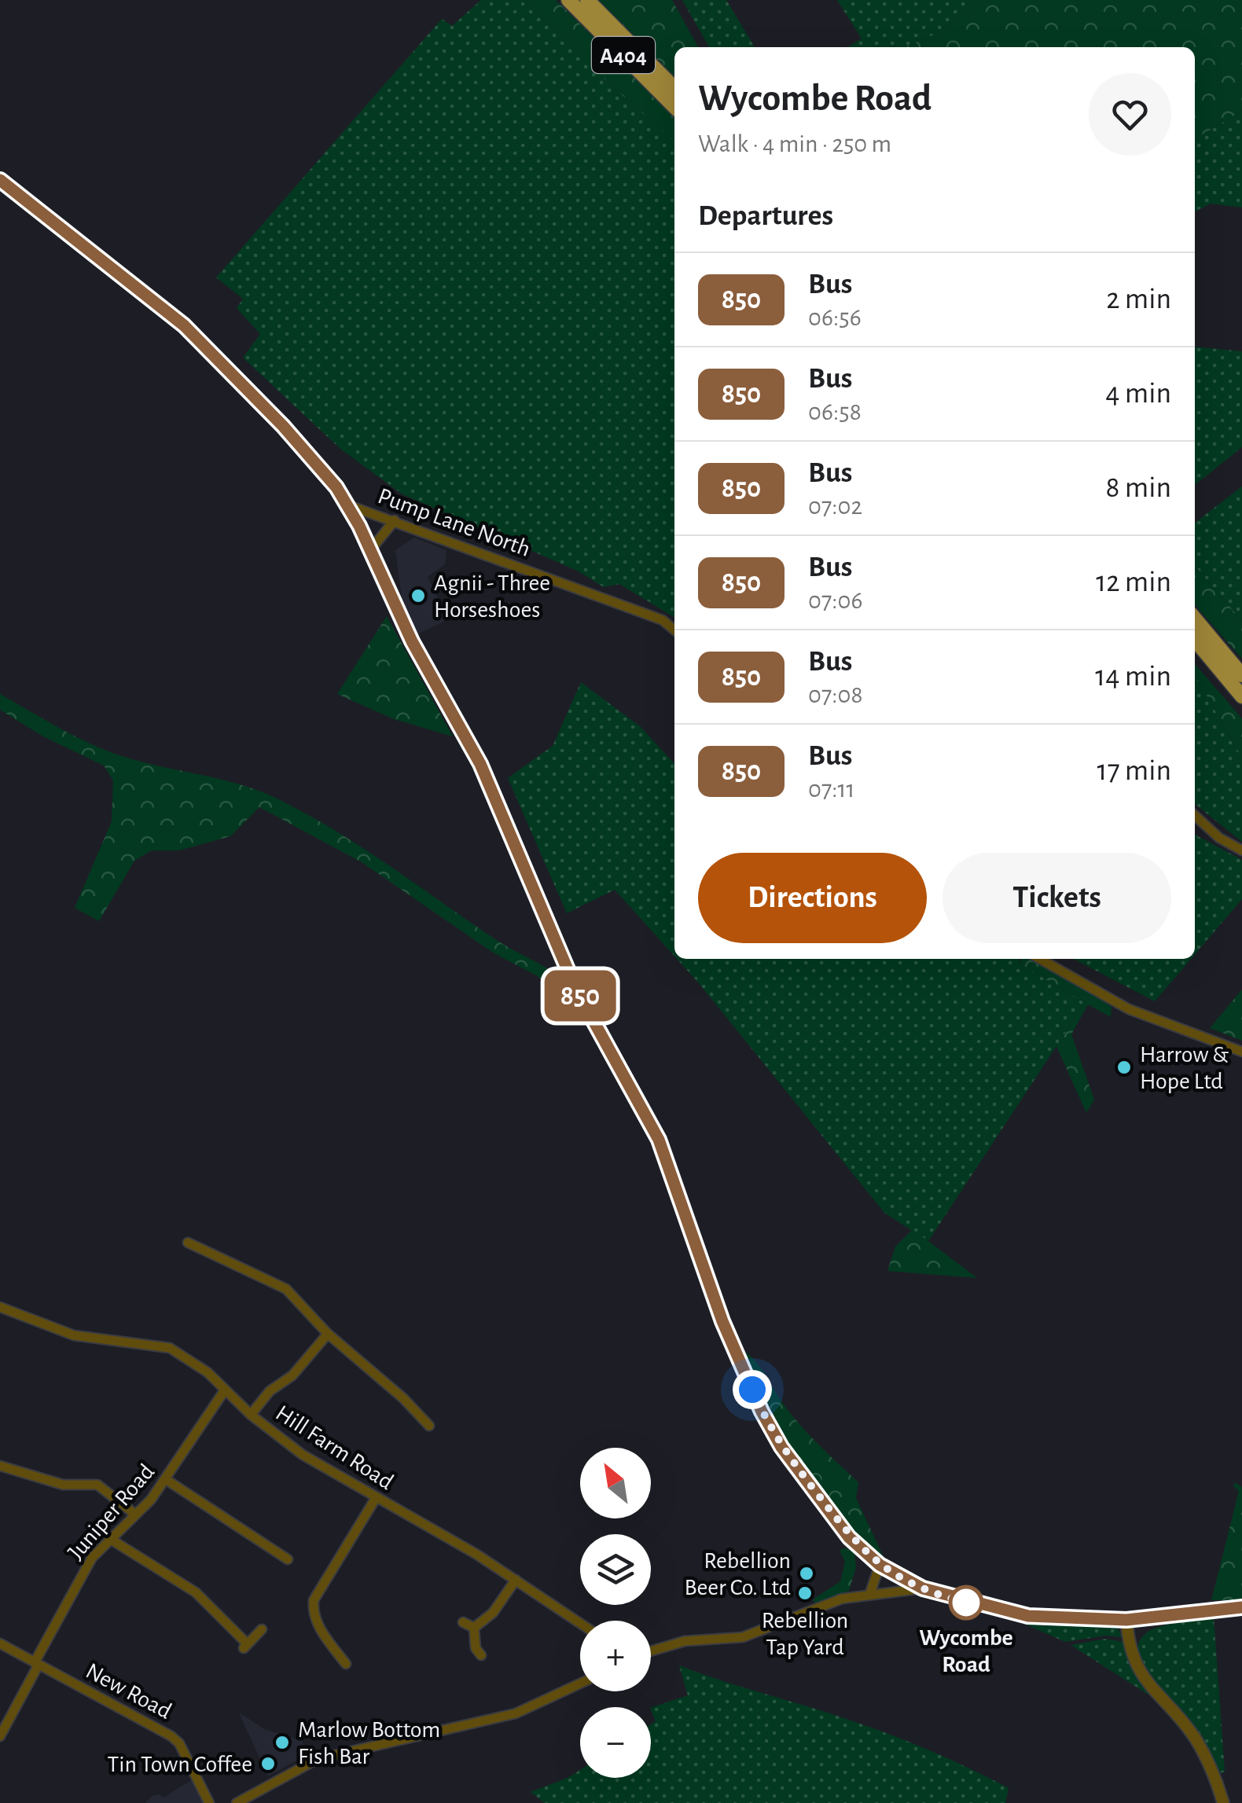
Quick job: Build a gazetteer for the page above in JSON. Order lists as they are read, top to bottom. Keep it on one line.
{"streets":{"highway":["A404"],"street":["Pump Lane North","Hill Farm Road","Juniper Road","New Road"]},"crossings":[["Hill Farm Road","Juniper Road"],["Juniper Road","New Road"]],"places":["Agnii - Three Horseshoes","Harrow & Hope Ltd","Rebellion Beer Co. Ltd","Rebellion Tap Yard","Wycombe Road","Marlow Bottom Fish Bar","Tin Town Coffee"],"lines":["bus line 850"],"north":"top left","page":{"on_map":"850","heading":[["Wycombe Road","Walk · 4 min · 250 m"],"Departures"],"list":[{"mark":"850","name":"Bus","note":"06:56","value":"2 min"},{"mark":"850","name":"Bus","note":"06:58","value":"4 min"},{"mark":"850","name":"Bus","note":"07:02","value":"8 min"},{"mark":"850","name":"Bus","note":"07:06","value":"12 min"},{"mark":"850","name":"Bus","note":"07:08","value":"14 min"},{"mark":"850","name":"Bus","note":"07:11","value":"17 min"}],"buttons":["Directions","Tickets"],"map_buttons":["+","−"]}}
